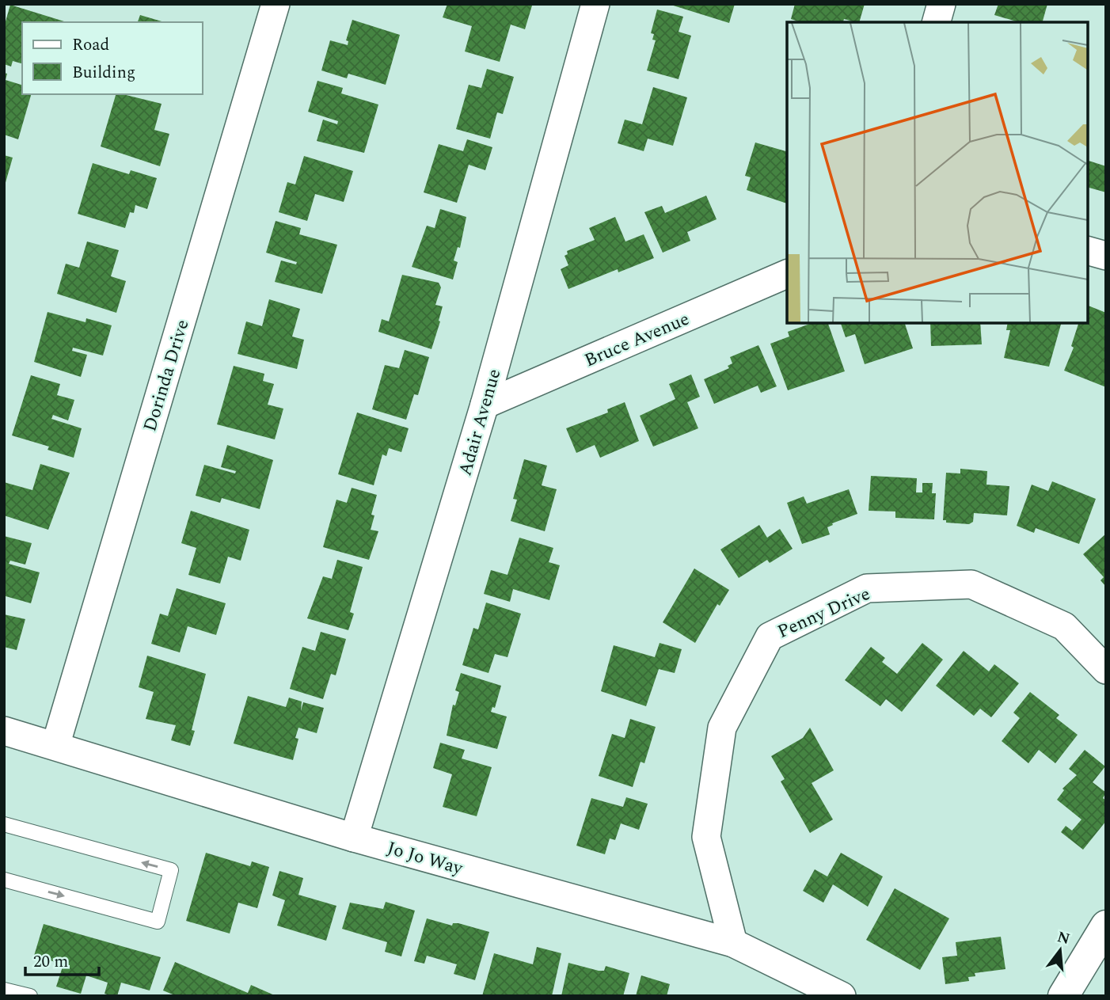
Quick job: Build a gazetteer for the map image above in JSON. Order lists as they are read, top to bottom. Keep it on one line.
{"streets":{"street":["Bruce Avenue","Dorinda Drive","Adair Avenue","Penny Drive","Jo Jo Way"]},"crossings":[["Bruce Avenue","Adair Avenue"],["Dorinda Drive","Jo Jo Way"],["Adair Avenue","Jo Jo Way"],["Penny Drive","Jo Jo Way"]],"legend":["Road","Building"],"scale_bar":"20 m","north":"top"}
